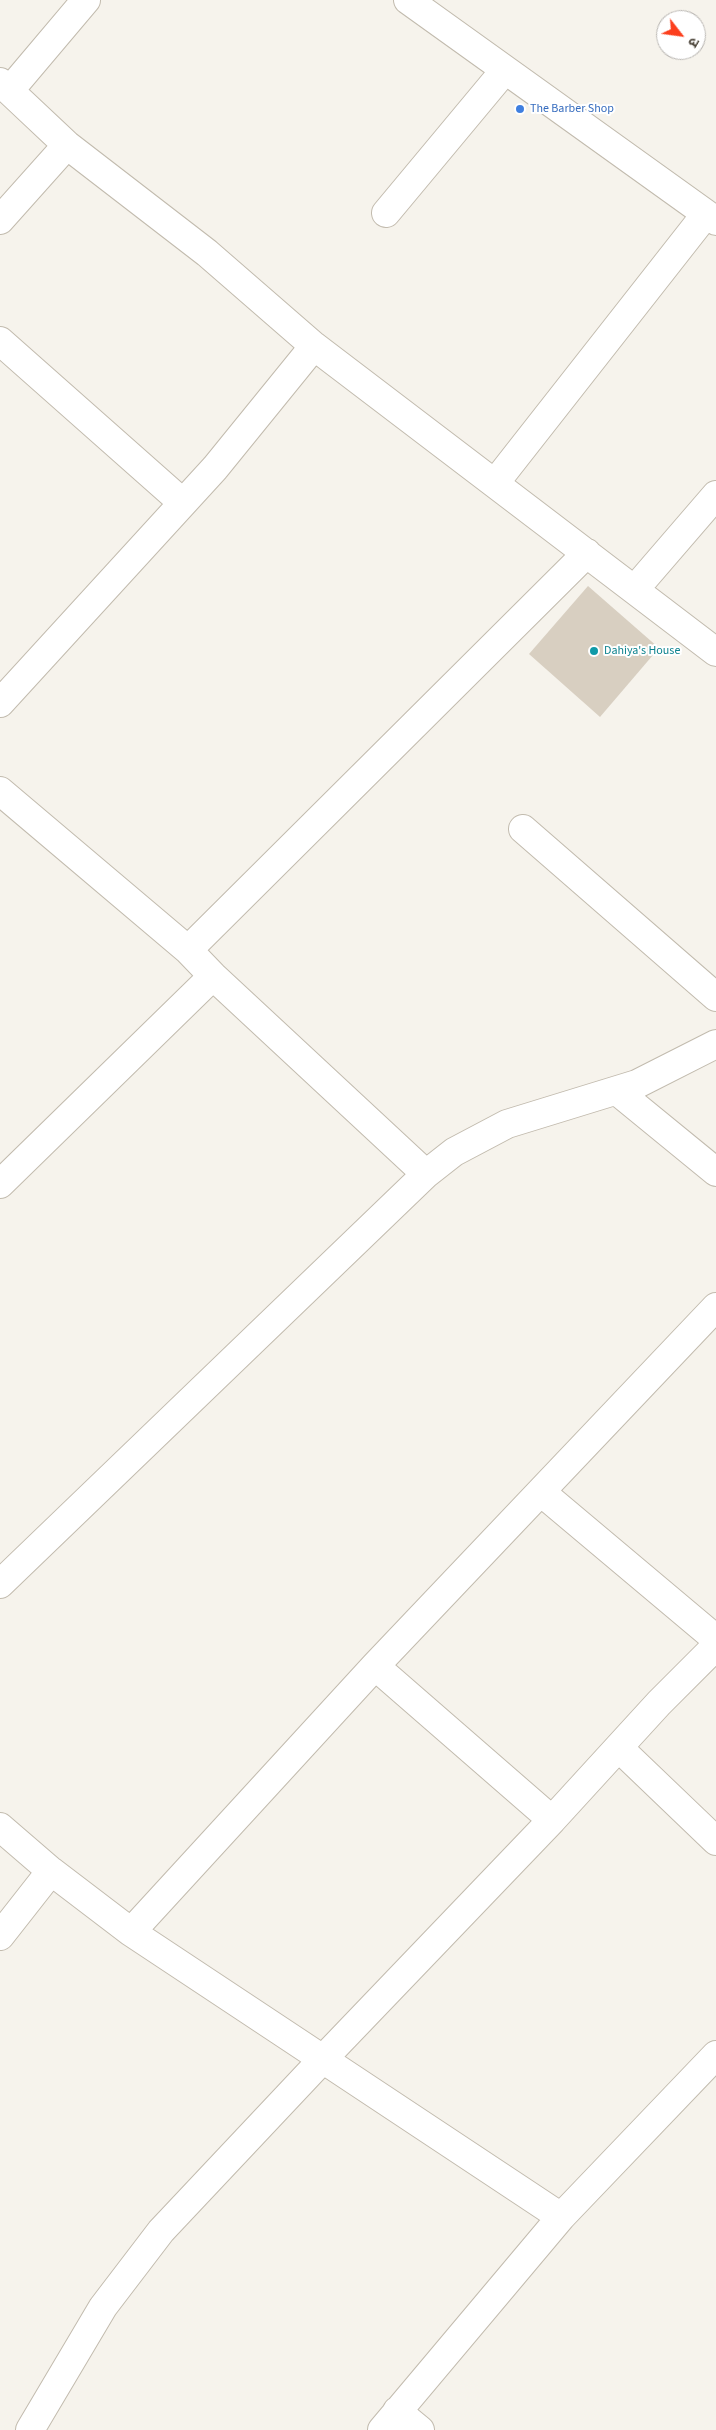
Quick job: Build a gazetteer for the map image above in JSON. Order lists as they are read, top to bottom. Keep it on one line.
{"places":["The Barber Shop","Dahiya's House"],"north":"bottom right"}
